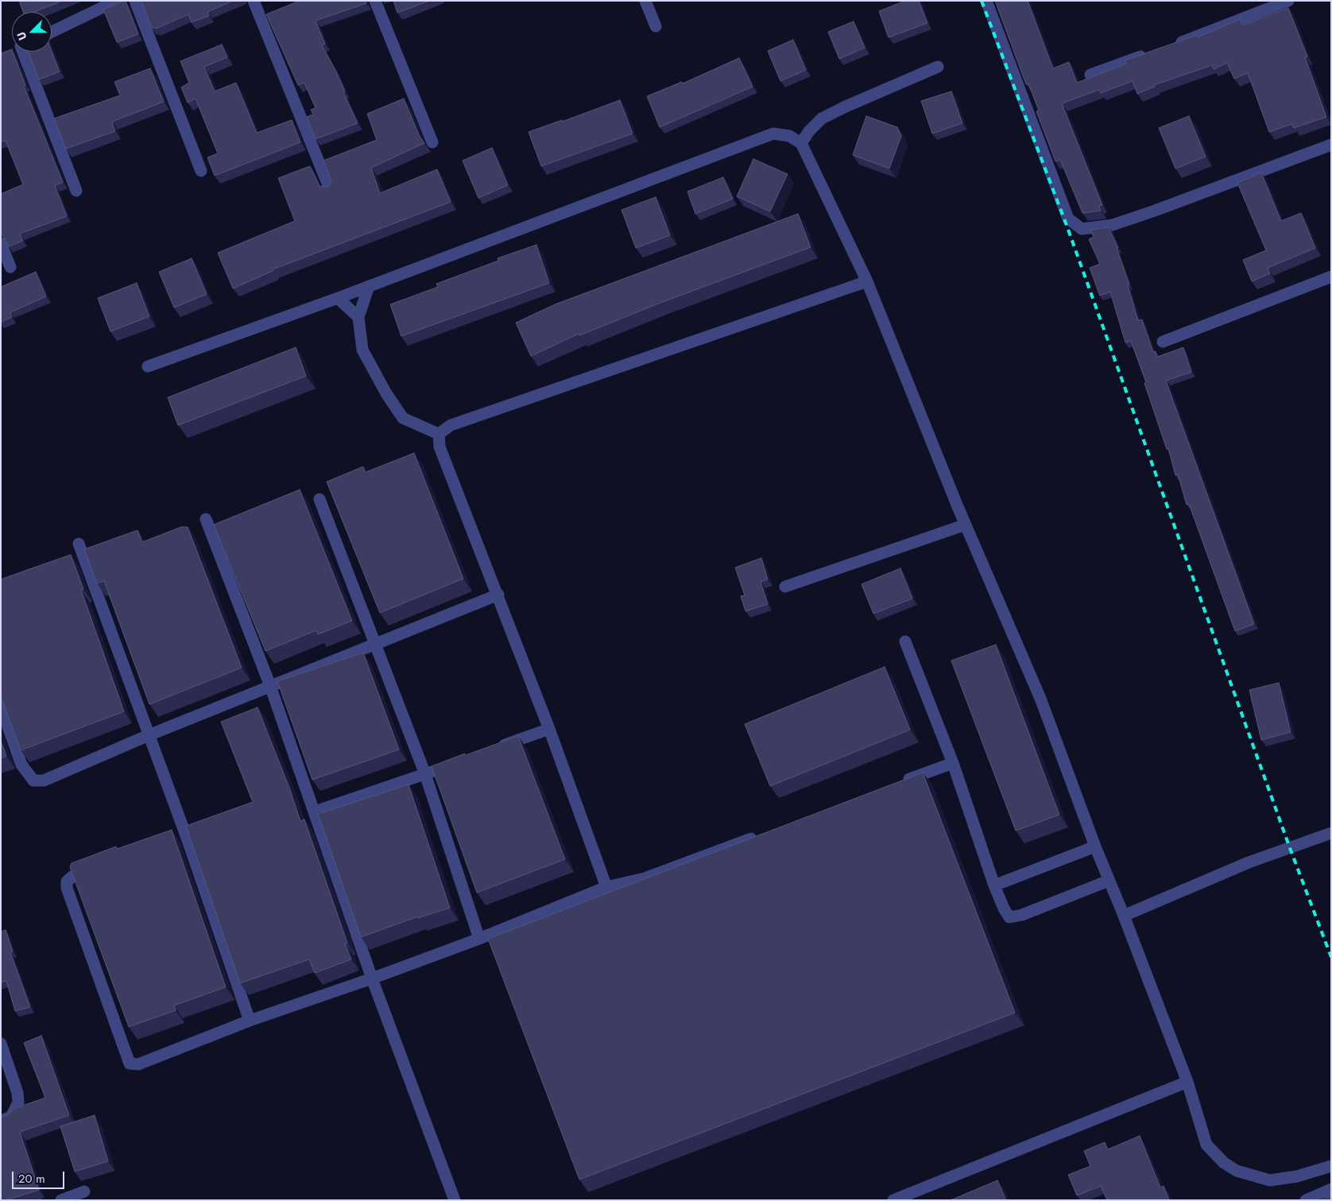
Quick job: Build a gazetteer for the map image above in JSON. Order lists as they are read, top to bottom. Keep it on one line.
{"scale_bar":"20 m","north":"bottom left"}
